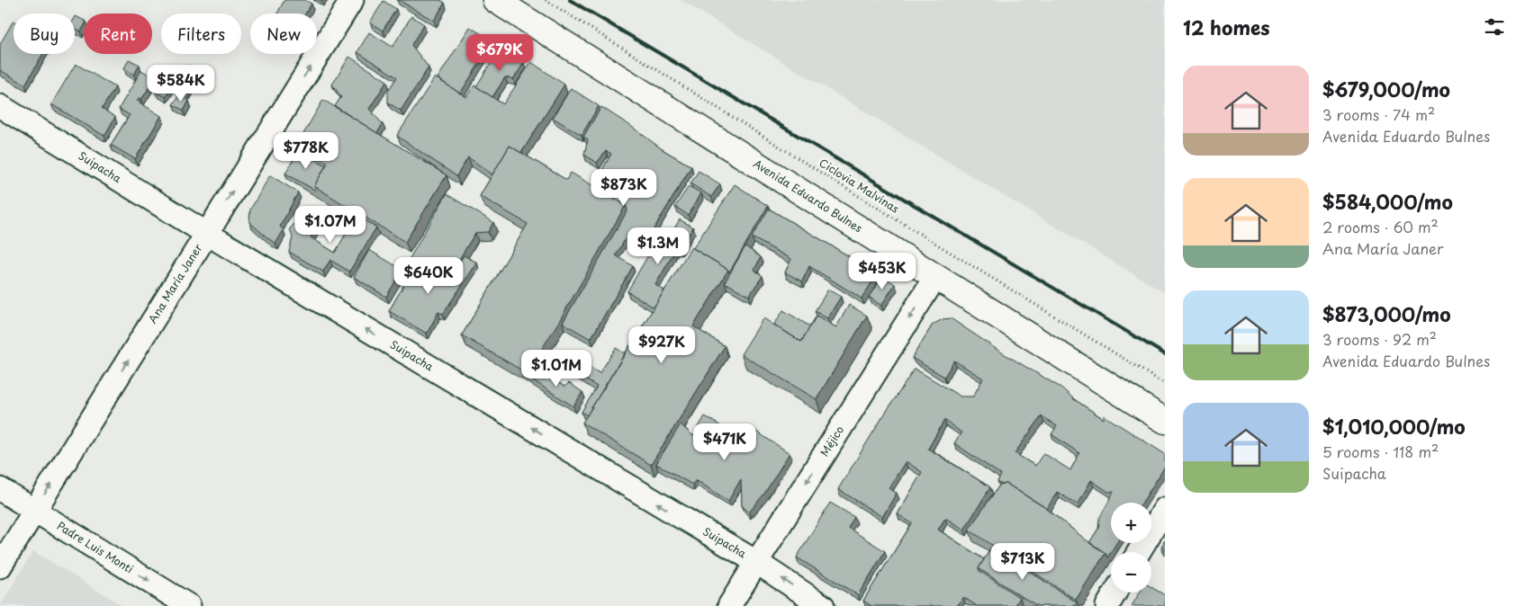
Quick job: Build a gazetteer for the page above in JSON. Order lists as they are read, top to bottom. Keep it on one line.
{"streets":{"main road":["Avenida Eduardo Bulnes"],"street":["Suipacha","Ana María Janer","Méjico","Padre Luis Monti"],"path":["Ciclovia Malvinas"]},"crossings":[["Suipacha","Ana María Janer"],["Suipacha","Méjico"],["Avenida Eduardo Bulnes","Méjico"],["Ana María Janer","Padre Luis Monti"]],"one_way":["Suipacha","Ana María Janer","Méjico","Padre Luis Monti"],"page":{"heading":"12 homes","chip":["Buy","Rent","Filters","New"],"price":["$679K","$584K","$778K","$873K","$1.07M","$1.3M","$453K","$640K","$927K","$1.01M","$471K","$713K"],"list":[{"name":"$679,000/mo","note":"3 rooms · 74 m² · Avenida Eduardo Bulnes"},{"name":"$584,000/mo","note":"2 rooms · 60 m² · Ana María Janer"},{"name":"$873,000/mo","note":"3 rooms · 92 m² · Avenida Eduardo Bulnes"},{"name":"$1,010,000/mo","note":"5 rooms · 118 m² · Suipacha"}],"map_buttons":["+","−"]}}
